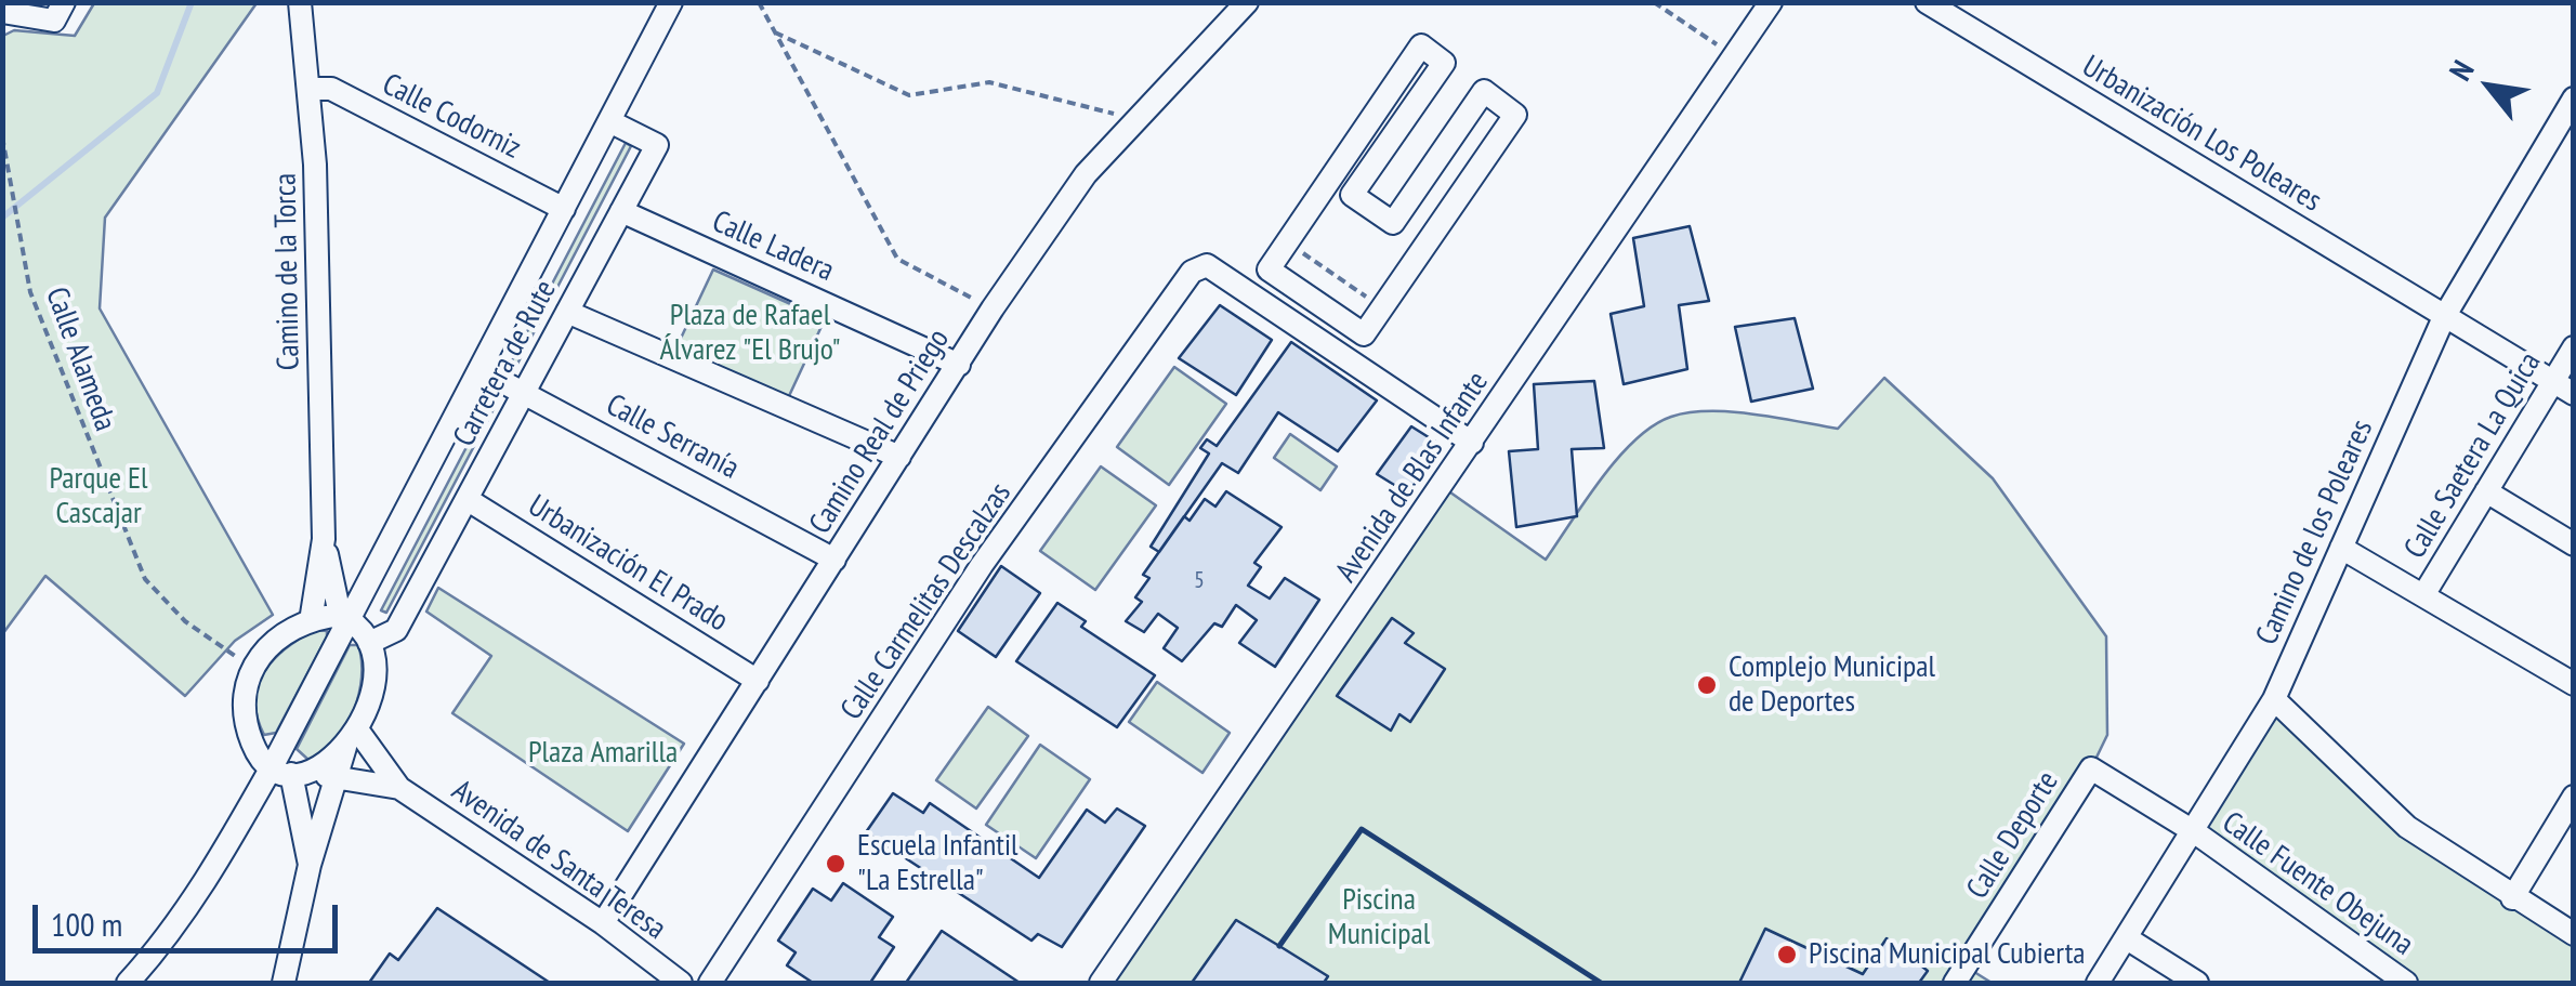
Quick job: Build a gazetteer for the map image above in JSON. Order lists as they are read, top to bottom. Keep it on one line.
{"streets":{"street":["Calle Codorniz","Urbanización Los Poleares","Calle Ladera","Camino de la Torca","Carretera de Rute","Camino Real de Priego","Calle Serranía","Calle Saetera La Quica","Avenida de Blas Infante","Camino de los Poleares","Urbanización El Prado","Calle Carmelitas Descalzas","Calle Deporte","Avenida de Santa Teresa","Calle Fuente Obejuna"],"path":["Calle Alameda"]},"crossings":[["Calle Codorniz","Camino de la Torca"],["Calle Codorniz","Carretera de Rute"],["Urbanización Los Poleares","Calle Saetera La Quica"],["Urbanización Los Poleares","Camino de los Poleares"],["Calle Ladera","Carretera de Rute"],["Calle Ladera","Camino Real de Priego"],["Camino de la Torca","Carretera de Rute"],["Carretera de Rute","Calle Serranía"],["Carretera de Rute","Urbanización El Prado"],["Carretera de Rute","Avenida de Santa Teresa"],["Camino Real de Priego","Calle Serranía"],["Camino Real de Priego","Urbanización El Prado"],["Camino Real de Priego","Avenida de Santa Teresa"],["Avenida de Blas Infante","Calle Carmelitas Descalzas"],["Camino de los Poleares","Calle Deporte"],["Camino de los Poleares","Calle Fuente Obejuna"],["Calle Deporte","Calle Fuente Obejuna"]],"parks":["Plaza de Rafael Álvarez \"El Brujo\"","Parque El Cascajar","Plaza Amarilla","Piscina Municipal"],"places":["Complejo Municipal de Deportes","Escuela Infantil \"La Estrella\"","Piscina Municipal Cubierta"],"house_numbers":["5"],"scale_bar":"100 m","north":"top left"}
